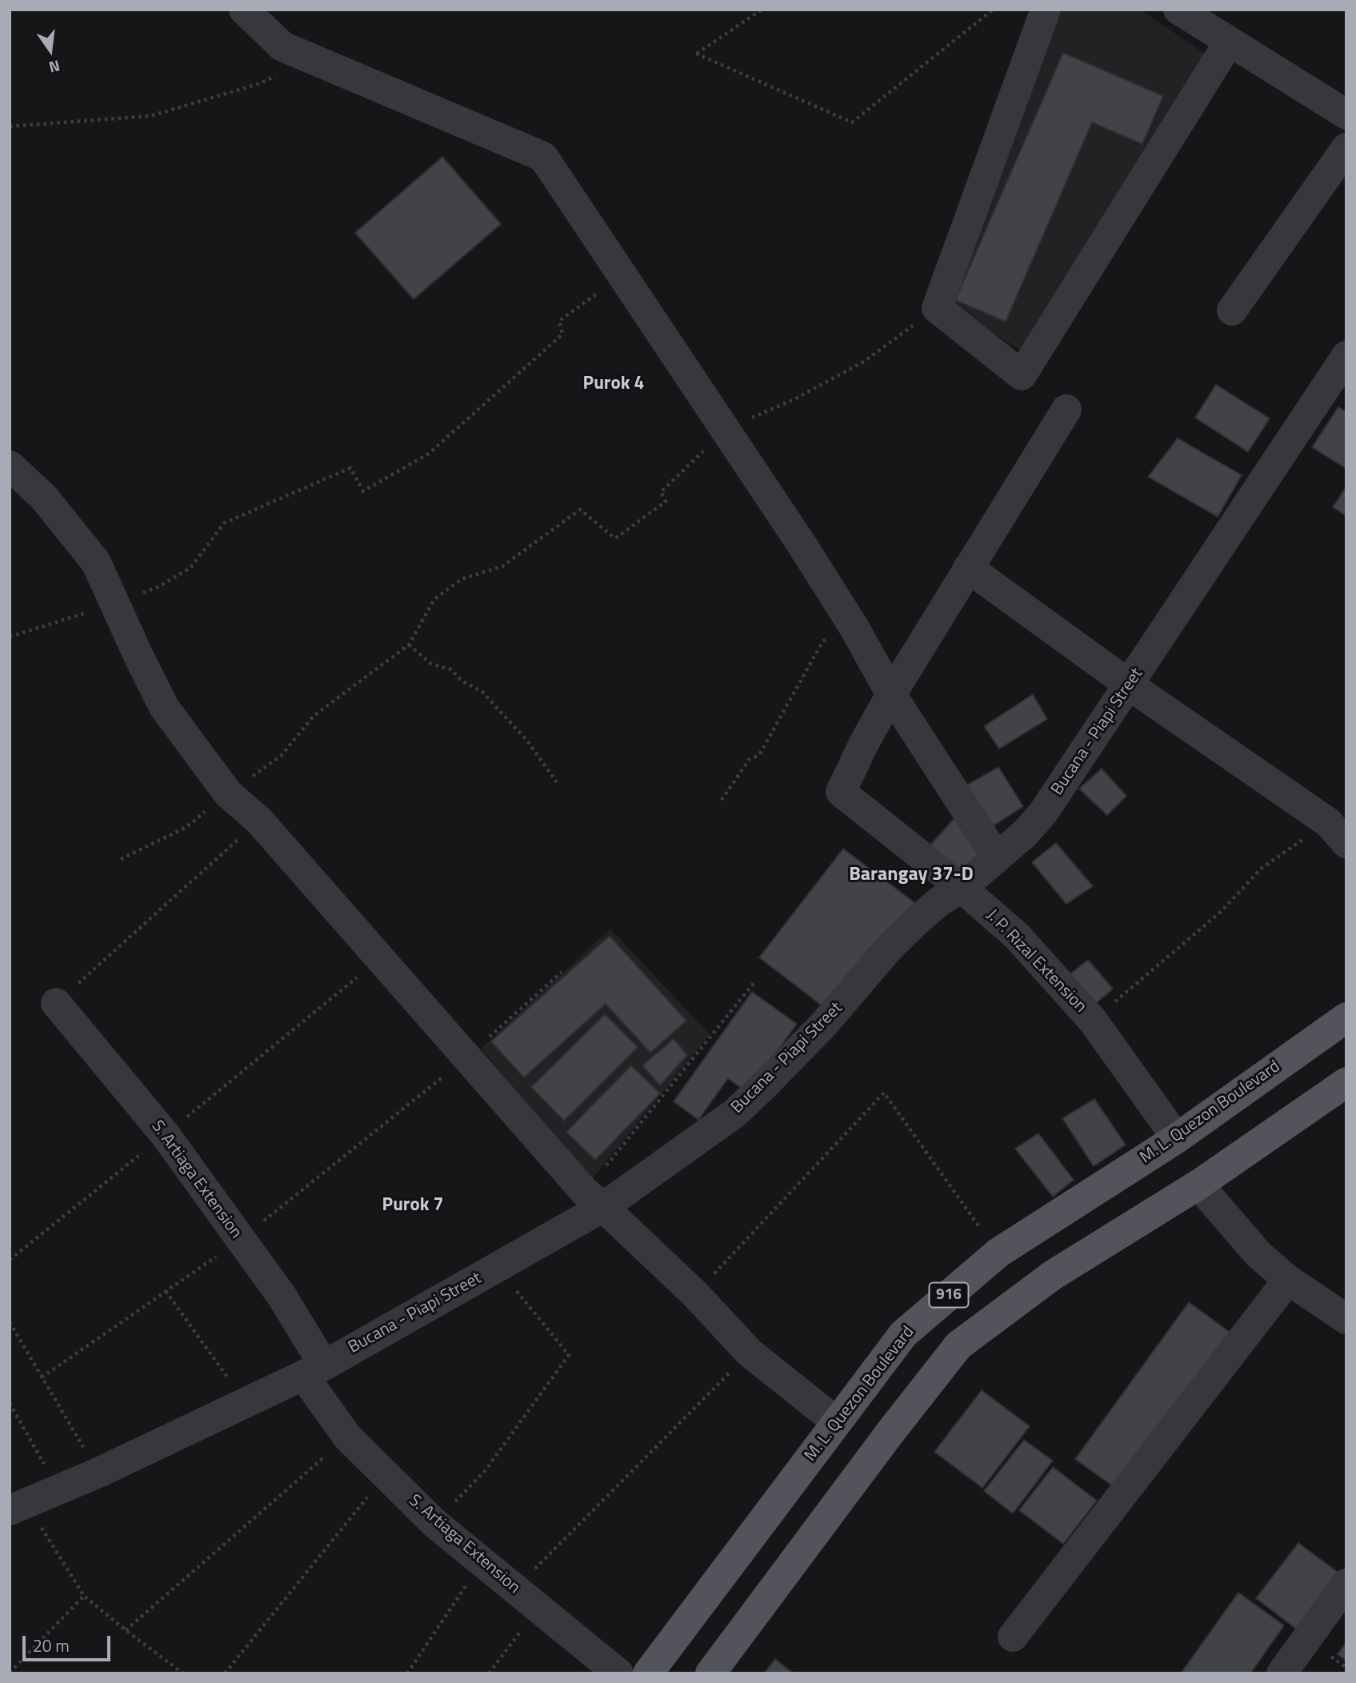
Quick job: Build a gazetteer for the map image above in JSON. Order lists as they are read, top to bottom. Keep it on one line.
{"streets":{"main road":["M. L. Quezon Boulevard","916"],"street":["Bucana - Piapi Street","J. P. Rizal Extension","S. Artiaga Extension"]},"crossings":[["Bucana - Piapi Street","J. P. Rizal Extension"],["Bucana - Piapi Street","S. Artiaga Extension"],["J. P. Rizal Extension","M. L. Quezon Boulevard"]],"districts":["Purok 4","Barangay 37-D","Purok 7"],"scale_bar":"20 m","north":"bottom"}
